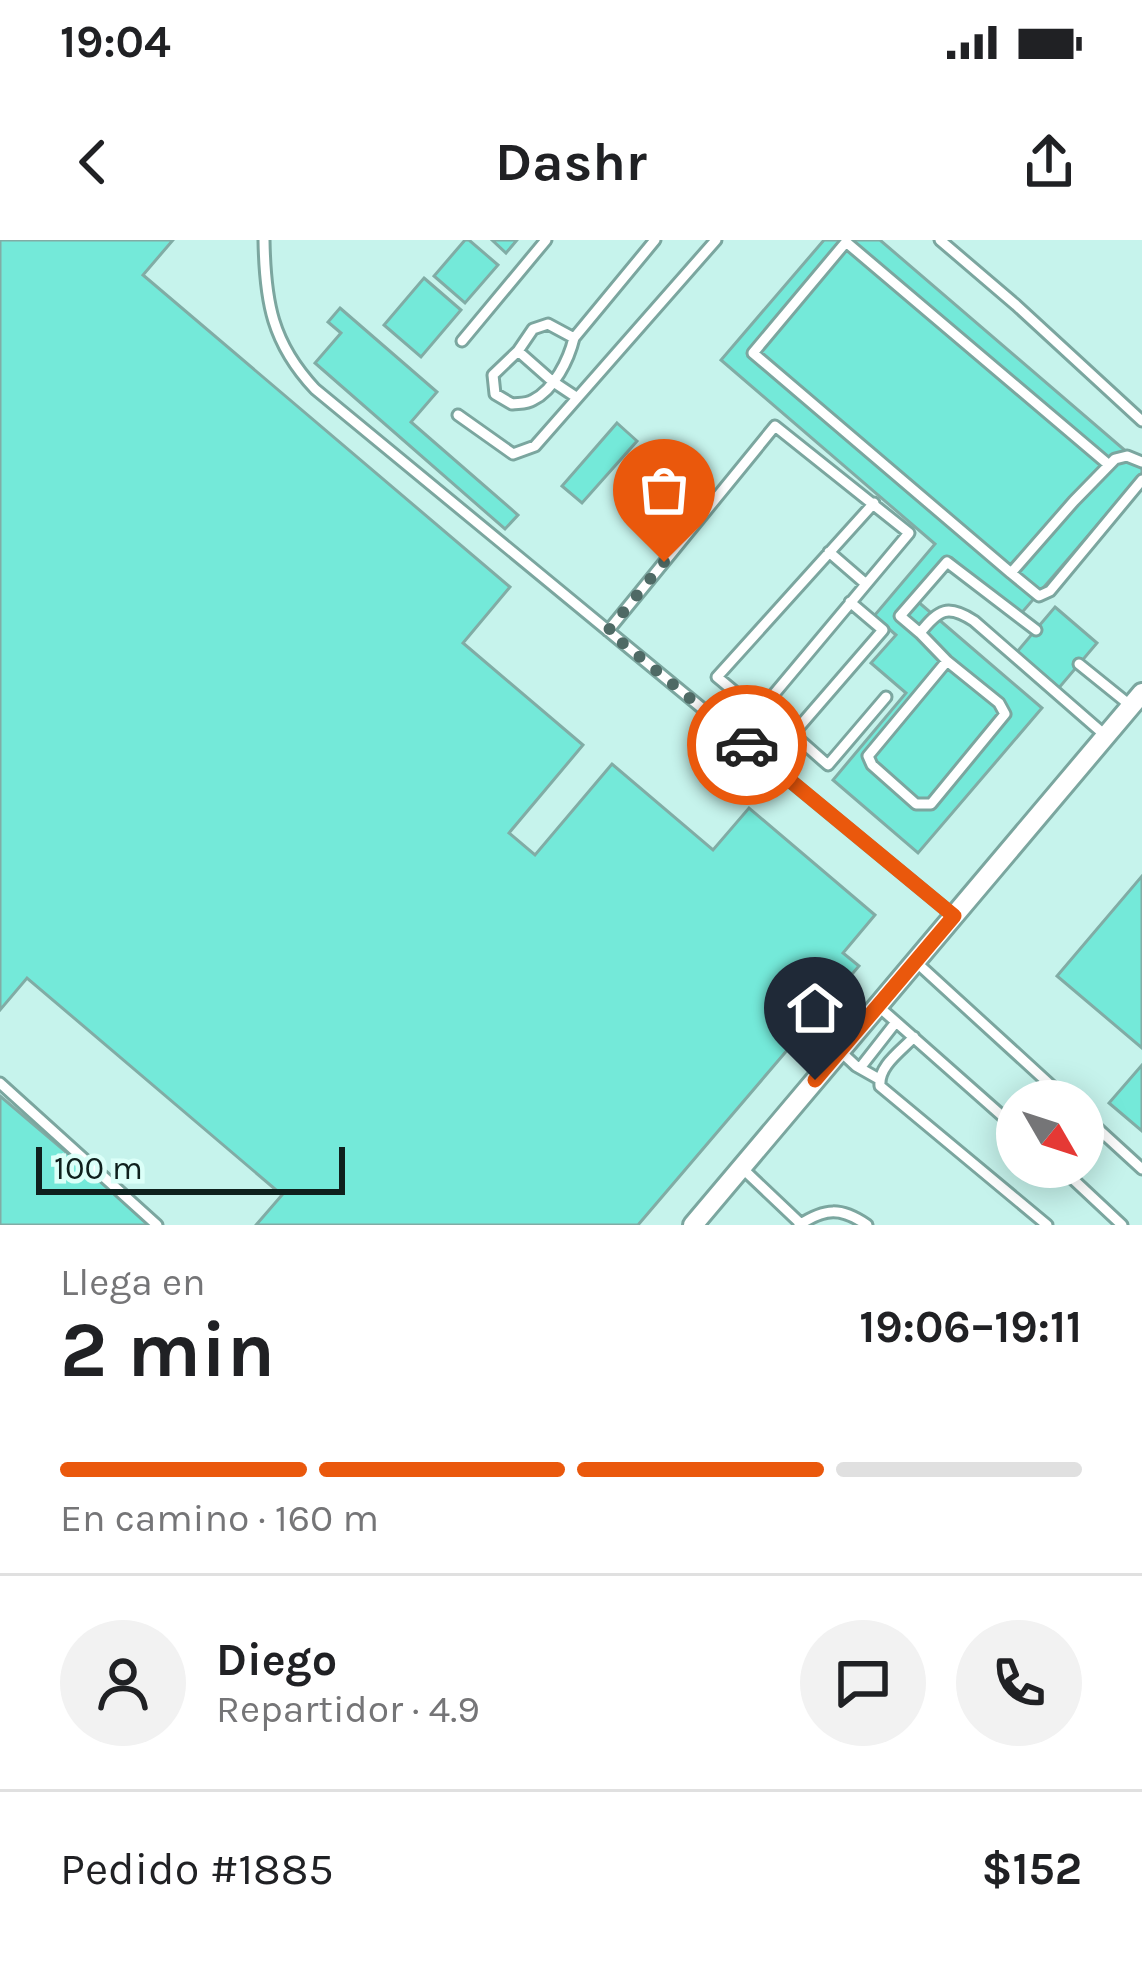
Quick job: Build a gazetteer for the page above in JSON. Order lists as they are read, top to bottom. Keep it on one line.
{"scale_bar":"100 m","north":"bottom right","page":{"status":"19:04","header":"Dashr","scale":"100 m","heading":["2 min","Llega en","19:06–19:11"],"panel":["Diego","Repartidor · 4.9","Pedido #1885","$152"],"bar":"En camino · 160 m"}}
